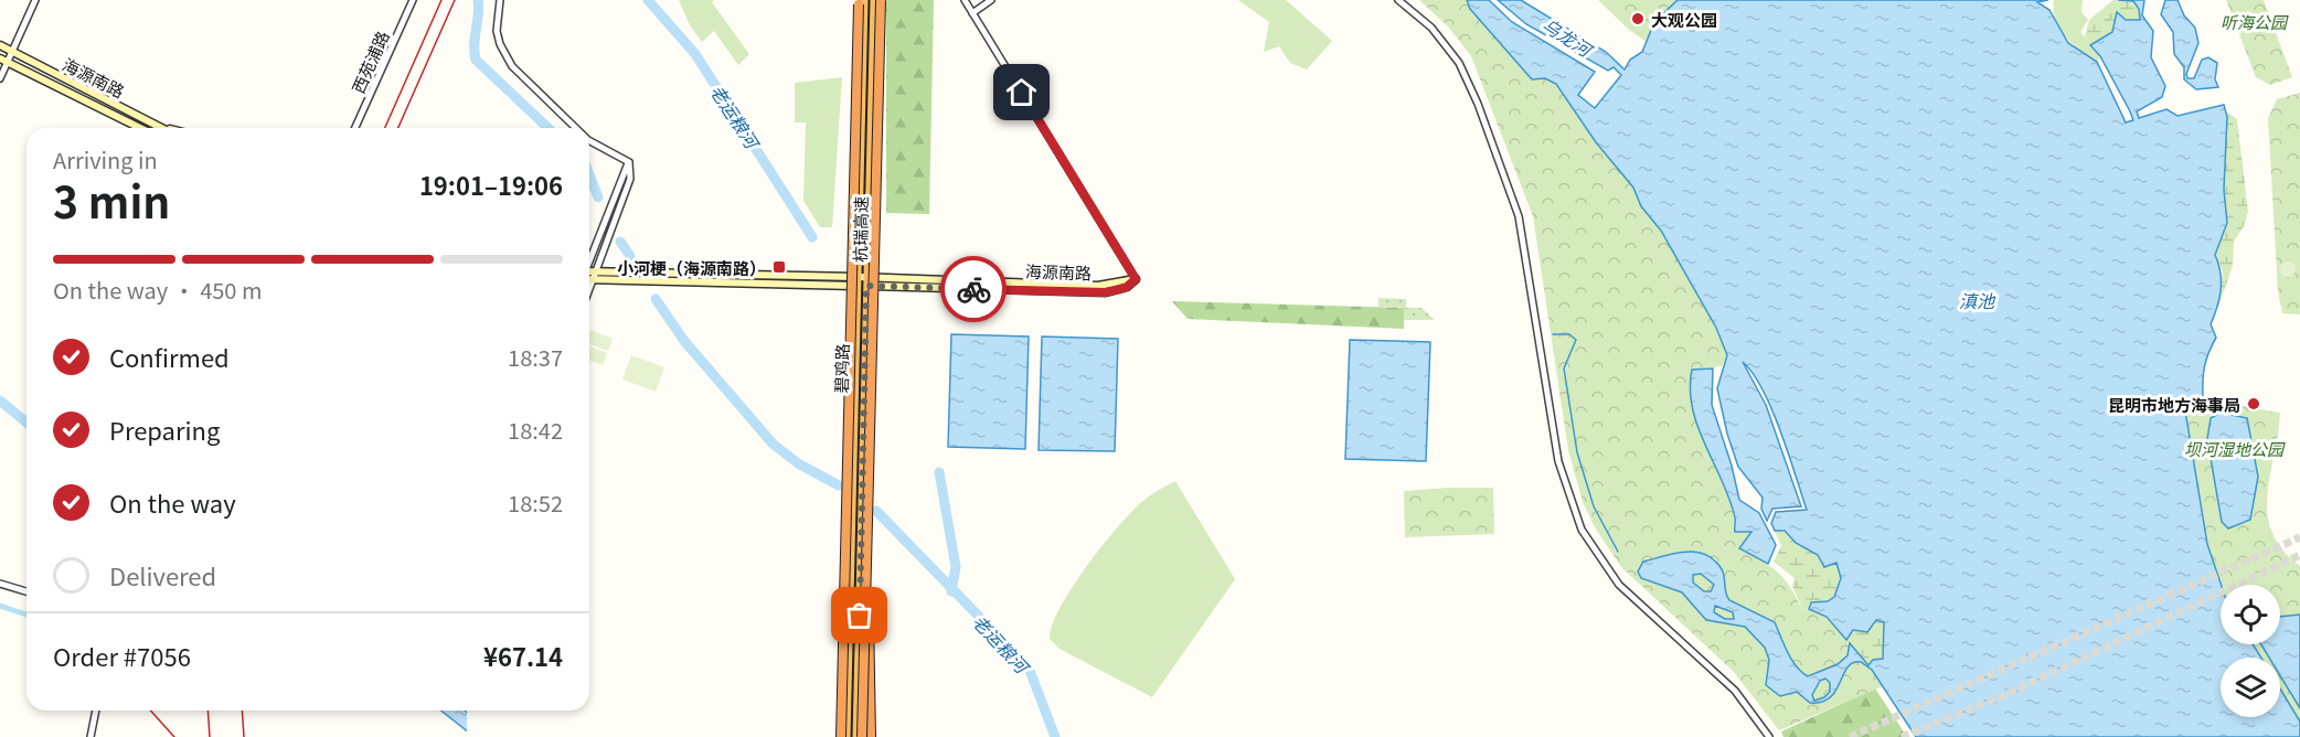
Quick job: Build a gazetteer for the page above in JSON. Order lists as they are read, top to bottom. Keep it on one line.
{"streets":{"highway":["杭瑞高速","碧鸡路"],"main road":["海源南路"],"street":["西苑浦路"]},"crossings":[["海源南路","碧鸡路"],["杭瑞高速","碧鸡路"]],"water":["乌龙河","老运粮河","滇池"],"parks":["听海公园","坝河湿地公园"],"places":{"other":["大观公园","昆明市地方海事局"],"transit":["小河梗（海源南路）"]},"page":{"heading":["3 min","Arriving in","19:01–19:06"],"panel":["Order #7056","¥67.14"],"bar":"On the way · 450 m","list":[["Confirmed","18:37"],["Preparing","18:42"],["On the way","18:52"],"Delivered"]}}
